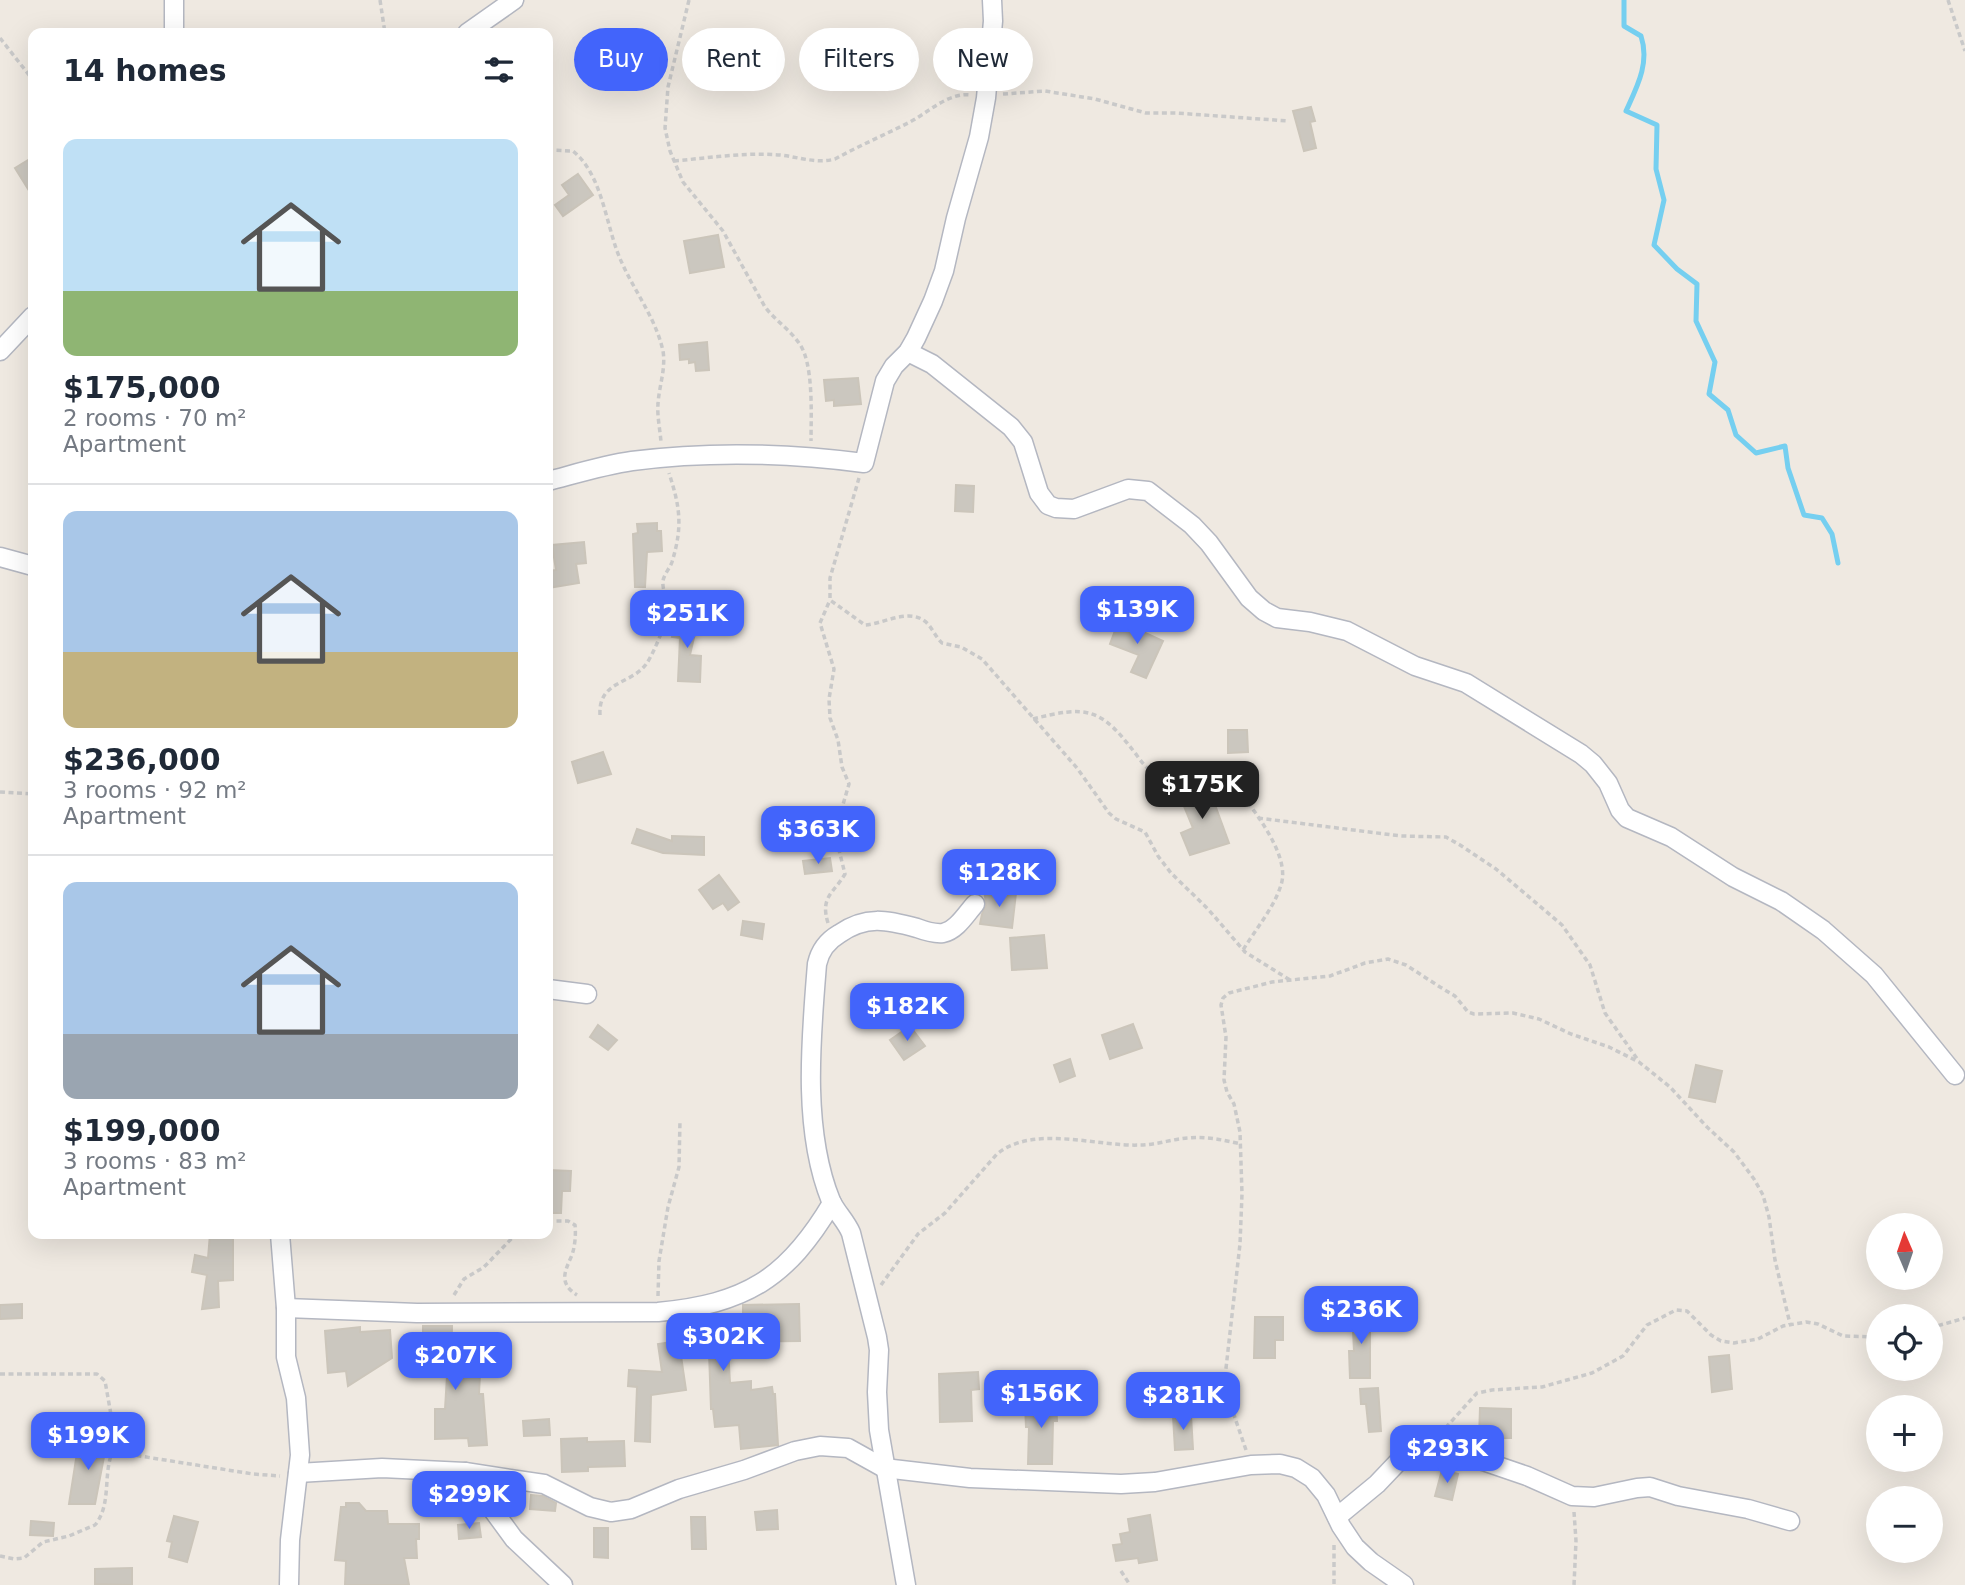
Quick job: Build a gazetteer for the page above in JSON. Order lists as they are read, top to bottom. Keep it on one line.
{"north":"top","page":{"chip":["Buy","Rent","Filters","New"],"heading":"14 homes","list":[{"name":"$175,000","note":"2 rooms · 70 m² · Apartment"},{"name":"$236,000","note":"3 rooms · 92 m² · Apartment"},{"name":"$199,000","note":"3 rooms · 83 m² · Apartment"}],"price":["$139K","$251K","$175K","$363K","$128K","$182K","$236K","$302K","$207K","$156K","$281K","$199K","$293K","$299K"],"map_buttons":["+","−"]}}
